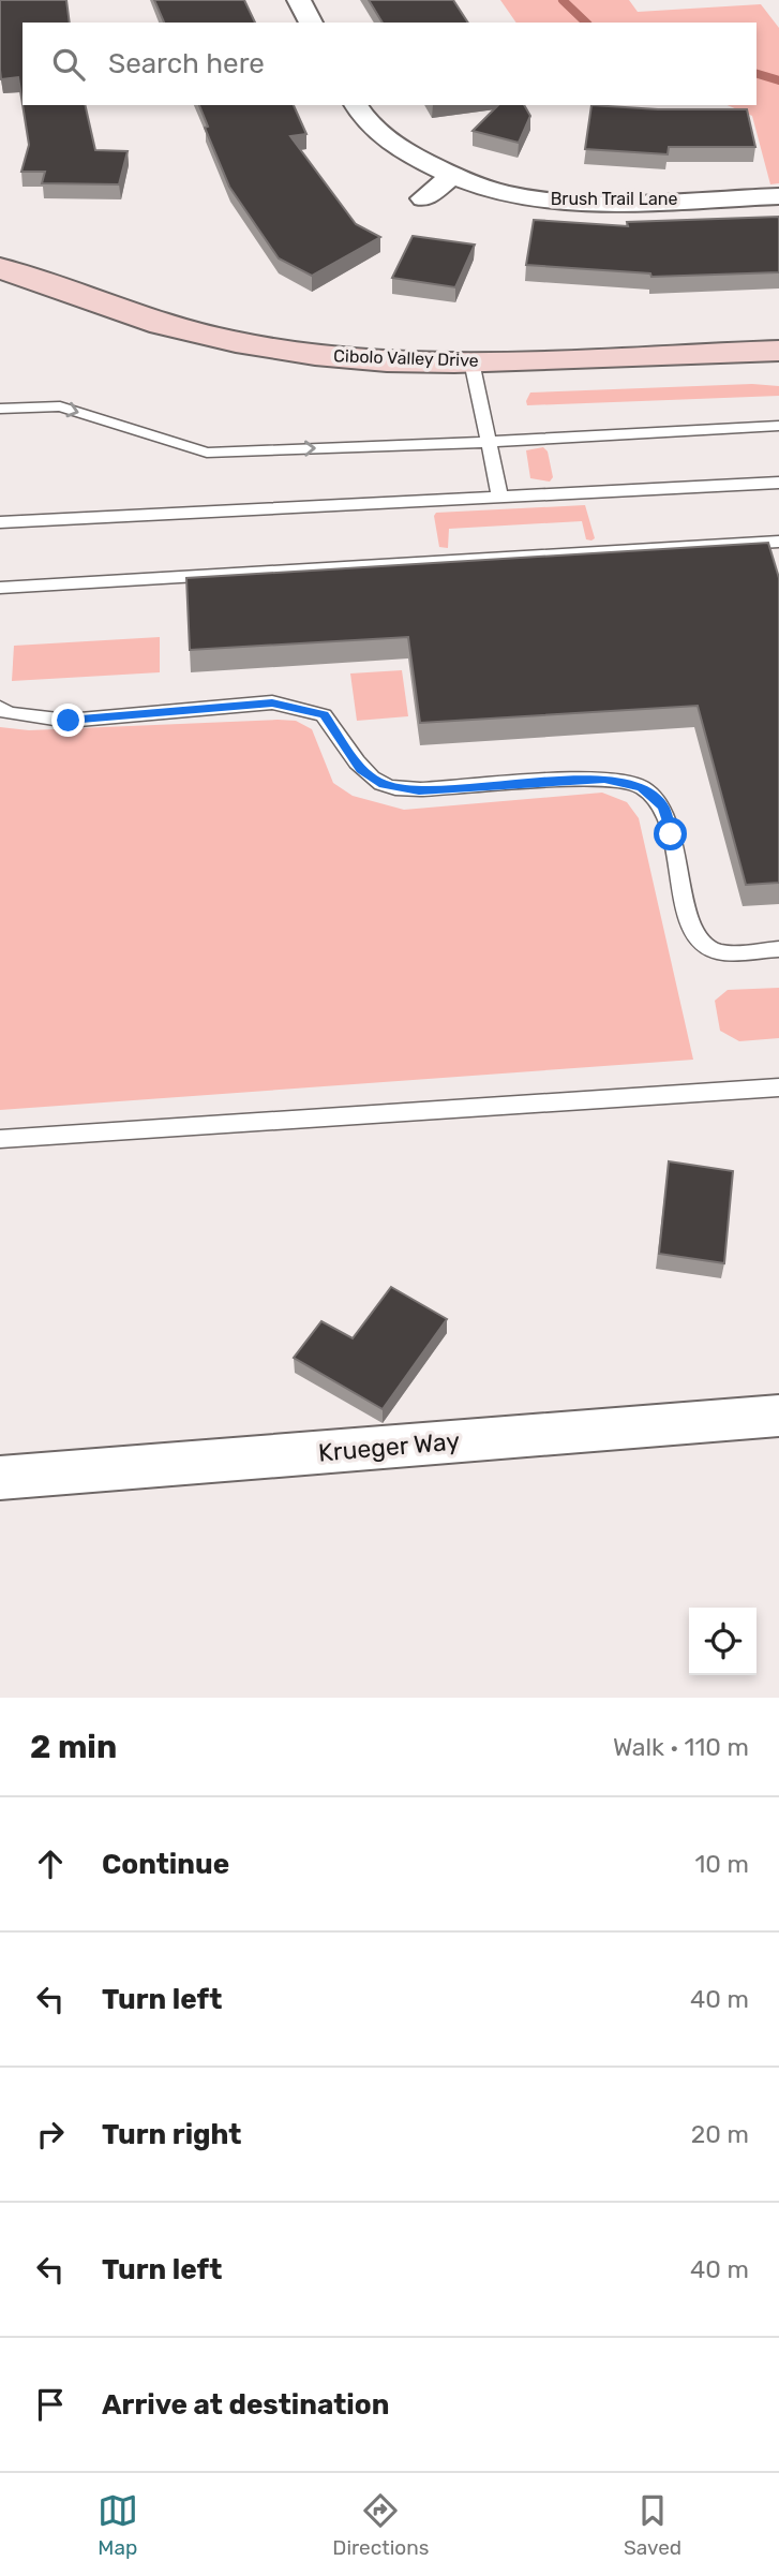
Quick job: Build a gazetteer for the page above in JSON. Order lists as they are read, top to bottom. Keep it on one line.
{"streets":{"main road":["Cibolo Valley Drive"],"street":["Brush Trail Lane","Krueger Way"]},"page":{"search":"Search here","heading":["2 min","Walk · 110 m"],"list":[["Continue","10 m"],["Turn left","40 m"],["Turn right","20 m"],["Turn left","40 m"],"Arrive at destination"],"nav":["Map","Directions","Saved"]}}
